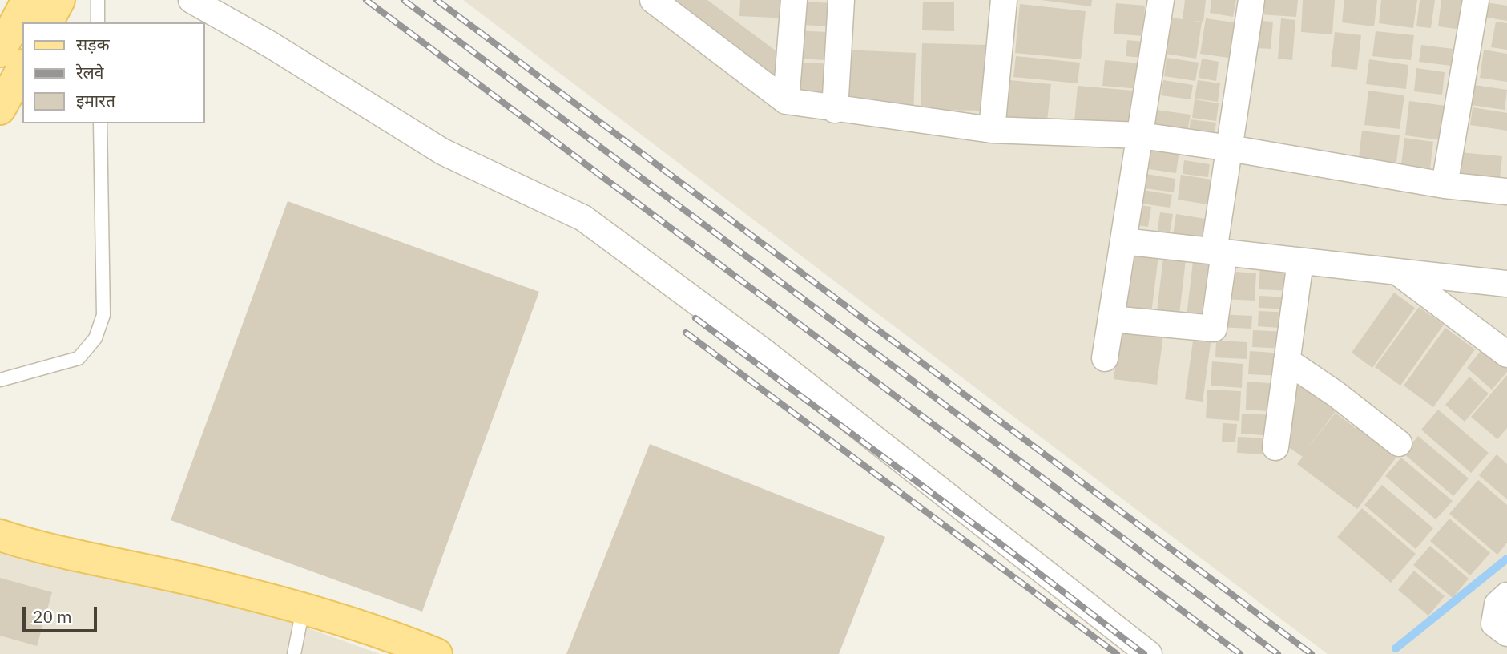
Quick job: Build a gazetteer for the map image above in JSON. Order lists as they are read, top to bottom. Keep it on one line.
{"legend":["सड़क","रेलवे","इमारत"],"scale_bar":"20 m"}
